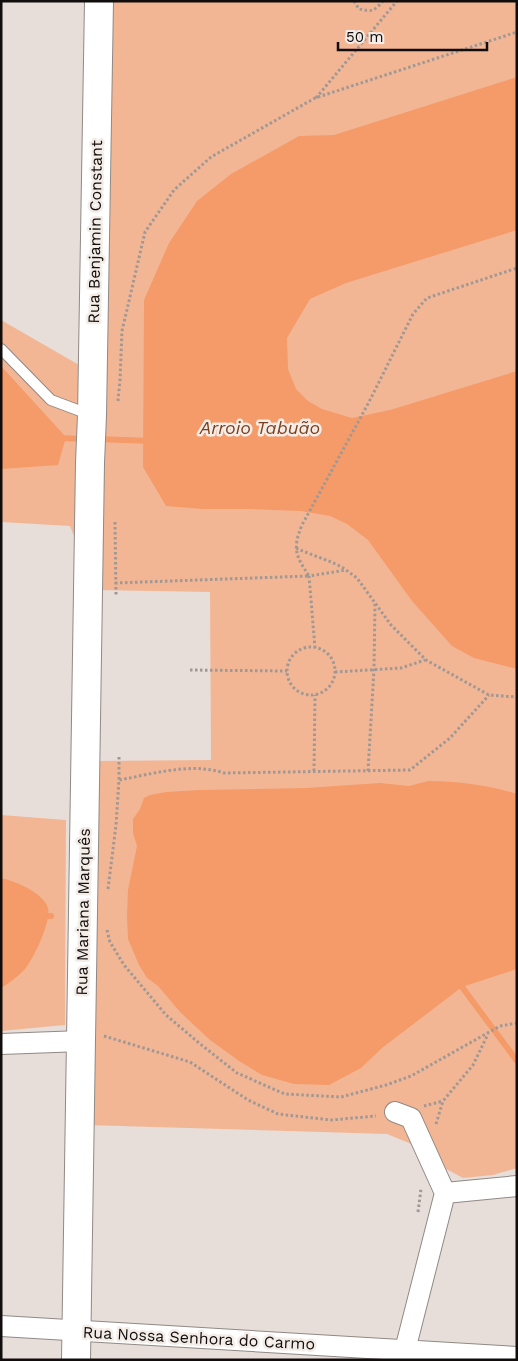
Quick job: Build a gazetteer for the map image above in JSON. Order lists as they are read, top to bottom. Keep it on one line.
{"streets":{"main road":["Rua Benjamin Constant","Rua Mariana Marquês"],"street":["Rua Nossa Senhora do Carmo"]},"crossings":[["Rua Benjamin Constant","Rua Mariana Marquês"],["Rua Mariana Marquês","Rua Nossa Senhora do Carmo"]],"water":["Arroio Tabuão"],"scale_bar":"50 m"}
